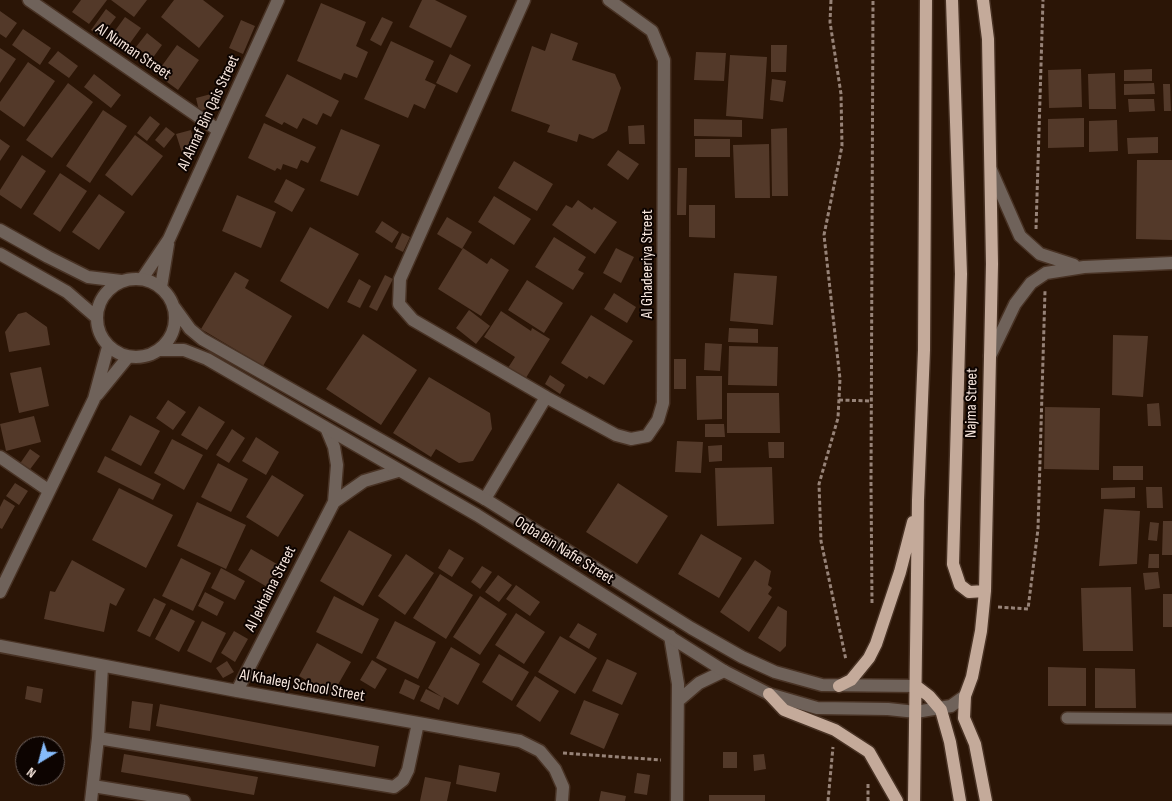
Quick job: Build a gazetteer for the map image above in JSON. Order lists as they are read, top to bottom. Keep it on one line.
{"streets":{"main road":["Najma Street"],"street":["Al Numan Street","Al Ahnaf Bin Qais Street","Al Ghadeeriya Street","Oqba Bin Nafie Street","Al Jekhaina Street","Al Khaleej School Street"]},"crossings":[["Al Numan Street","Al Ahnaf Bin Qais Street"],["Al Ahnaf Bin Qais Street","Oqba Bin Nafie Street"],["Najma Street","Oqba Bin Nafie Street"],["Oqba Bin Nafie Street","Al Jekhaina Street"],["Al Jekhaina Street","Al Khaleej School Street"]],"north":"bottom left"}
